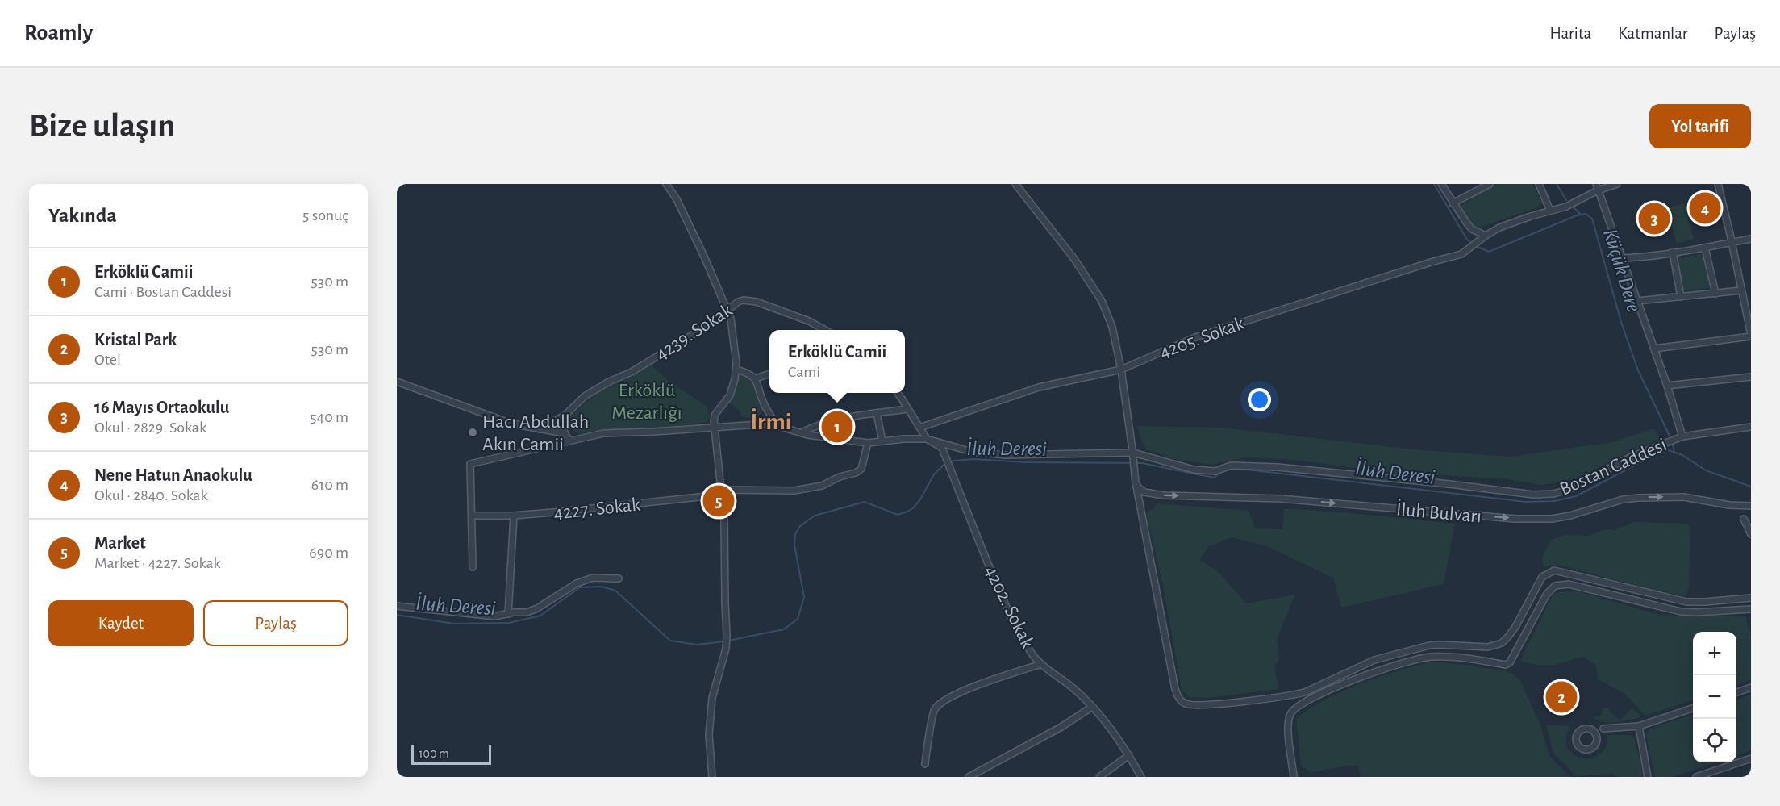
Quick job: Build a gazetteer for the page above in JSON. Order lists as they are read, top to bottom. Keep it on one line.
{"streets":{"street":["4239. Sokak","4205. Sokak","Bostan Caddesi","4227. Sokak","İluh Bulvarı","4202. Sokak"]},"crossings":[["Bostan Caddesi","4227. Sokak"],["Bostan Caddesi","4202. Sokak"]],"one_way":["İluh Bulvarı"],"districts":["İrmi"],"water":["Küçük Dere","İluh Deresi"],"parks":["Erköklü Mezarlığı"],"places":["Hacı Abdullah Akın Camii"],"scale_bar":"100 m","page":{"header":"Roamly","nav":["Harita","Katmanlar","Paylaş"],"buttons":["Yol tarifi",["Kaydet","Paylaş"]],"title":"Bize ulaşın","heading":["Yakında","5 sonuç"],"pins":["4","3","1","5","2"],"list":[{"mark":"1","name":"Erköklü Camii","note":"Cami · Bostan Caddesi","value":"530 m"},{"mark":"2","name":"Kristal Park","note":"Otel","value":"530 m"},{"mark":"3","name":"16 Mayıs Ortaokulu","note":"Okul · 2829. Sokak","value":"540 m"},{"mark":"4","name":"Nene Hatun Anaokulu","note":"Okul · 2840. Sokak","value":"610 m"},{"mark":"5","name":"Market","note":"Market · 4227. Sokak","value":"690 m"}],"popup":["Erköklü Camii","Cami"],"map_buttons":["+","−"],"scale":"100 m"}}
